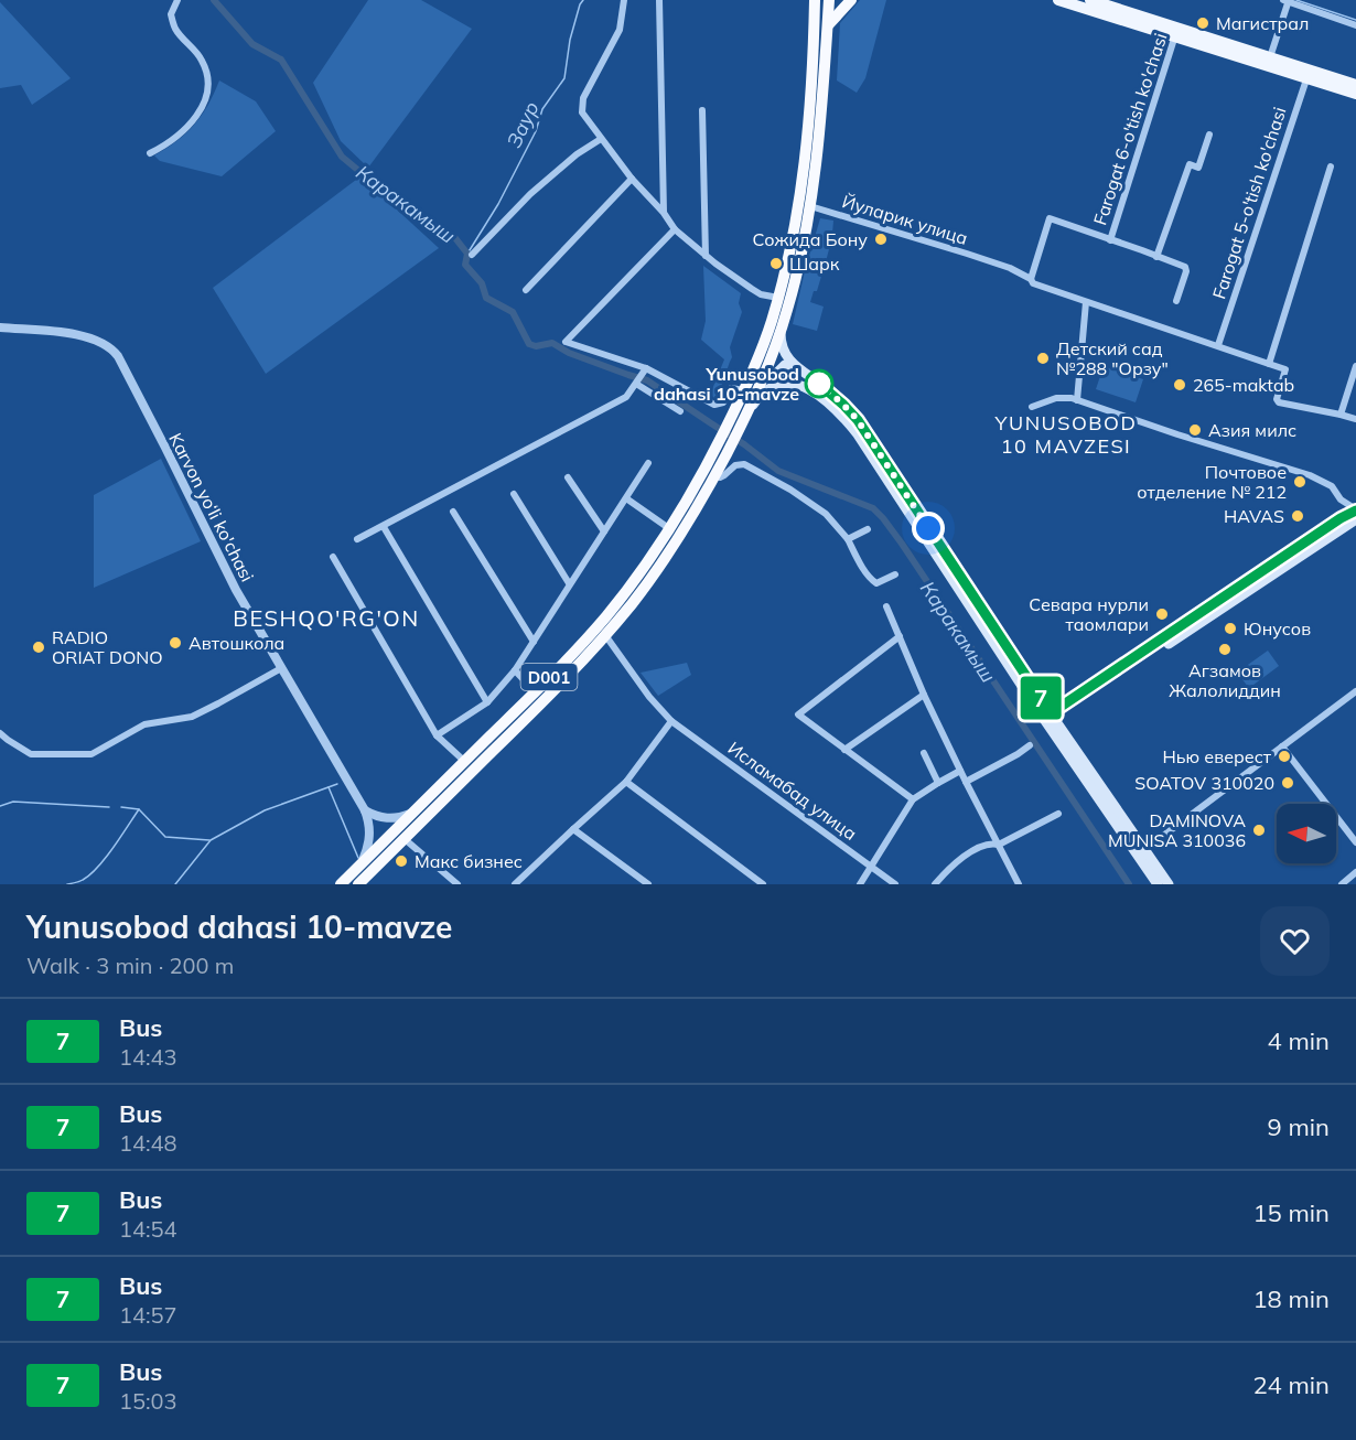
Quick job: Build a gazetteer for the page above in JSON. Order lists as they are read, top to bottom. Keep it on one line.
{"streets":{"highway":["D001"],"street":["Farogat 6-o'tish ko'chasi","Farogat 5-o'tish ko'chasi","Йуларик улица","Karvon yo‘li ko'chasi","Исламабад улица"]},"crossings":[["Farogat 6-o'tish ko'chasi","Йуларик улица"],["Йуларик улица","D001"],["D001","Исламабад улица"]],"districts":["YUNUSOBOD 10 MAVZESI","BESHQO'RG'ON"],"water":["Заур","Каракамыш"],"places":["Магистрал","Сожида Бону","Шарк","Детский сад №288 \"Орзу\"","Yunusobod dahasi 10-mavze","265-maktab","Азия милс","Почтовое отделение № 212","HAVAS","Севара нурли таомлари","Юнусов","Автошкола","RADIO ORIAT DONO","Агзамов Жалолиддин","Нью еверест","SOATOV 310020","DAMINOVA MUNISA 310036","Макс бизнес"],"lines":["bus line 7"],"north":"left","page":{"on_map":"7","heading":["Yunusobod dahasi 10-mavze","Walk · 3 min · 200 m"],"list":[{"mark":"7","name":"Bus","note":"14:43","value":"4 min"},{"mark":"7","name":"Bus","note":"14:48","value":"9 min"},{"mark":"7","name":"Bus","note":"14:54","value":"15 min"},{"mark":"7","name":"Bus","note":"14:57","value":"18 min"},{"mark":"7","name":"Bus","note":"15:03","value":"24 min"}]}}
